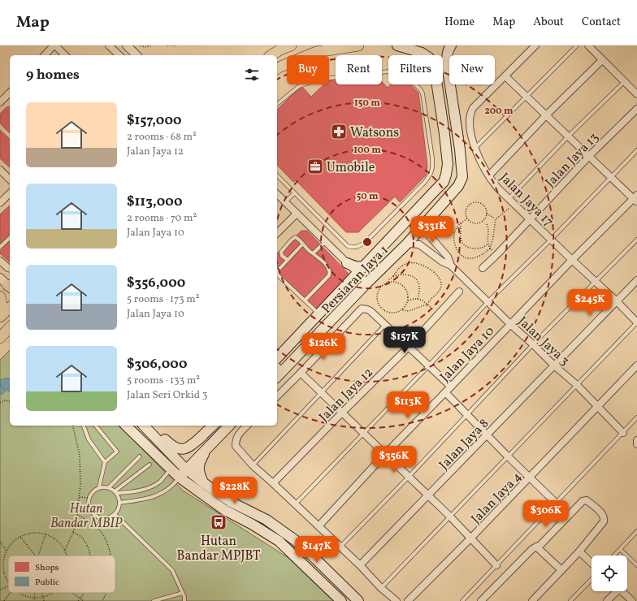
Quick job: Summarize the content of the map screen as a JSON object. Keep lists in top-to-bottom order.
{
  "streets": {
    "main road": ["Persiaran Jaya 1"],
    "street": [
      "Jalan Jaya 13",
      "Jalan Jaya 17",
      "Jalan Jaya 3",
      "Jalan Jaya 10",
      "Jalan Jaya 12",
      "Jalan Jaya 8",
      "Jalan Jaya 4"
    ]
  },
  "crossings": [
    ["Jalan Jaya 13", "Jalan Jaya 17"],
    ["Jalan Jaya 17", "Jalan Jaya 10"],
    ["Jalan Jaya 17", "Jalan Jaya 8"],
    ["Jalan Jaya 3", "Jalan Jaya 10"],
    ["Jalan Jaya 3", "Jalan Jaya 8"],
    ["Jalan Jaya 3", "Jalan Jaya 4"]
  ],
  "parks": ["Hutan Bandar MBIP"],
  "places": {
    "pharmacy": ["Watsons"],
    "office": ["Umobile"],
    "bus stop": ["Hutan Bandar MPJBT"]
  },
  "legend": ["Shops", "Public"],
  "page": {
    "header": "Map",
    "nav": [
      "Home",
      "Map",
      "About",
      "Contact"
    ],
    "chip": [
      "Buy",
      "Rent",
      "Filters",
      "New"
    ],
    "heading": "9 homes",
    "list": [
      {
        "name": "$157,000",
        "note": "2 rooms · 68 m² · Jalan Jaya 12"
      },
      {
        "name": "$113,000",
        "note": "2 rooms · 70 m² · Jalan Jaya 10"
      },
      {
        "name": "$356,000",
        "note": "5 rooms · 173 m² · Jalan Jaya 10"
      },
      {
        "name": "$306,000",
        "note": "5 rooms · 133 m² · Jalan Seri Orkid 3"
      }
    ],
    "price": [
      "$331K",
      "$245K",
      "$157K",
      "$126K",
      "$113K",
      "$356K",
      "$228K",
      "$306K",
      "$147K"
    ]
  },
  "rings": [
    "150 m",
    "200 m",
    "100 m",
    "50 m"
  ]
}
